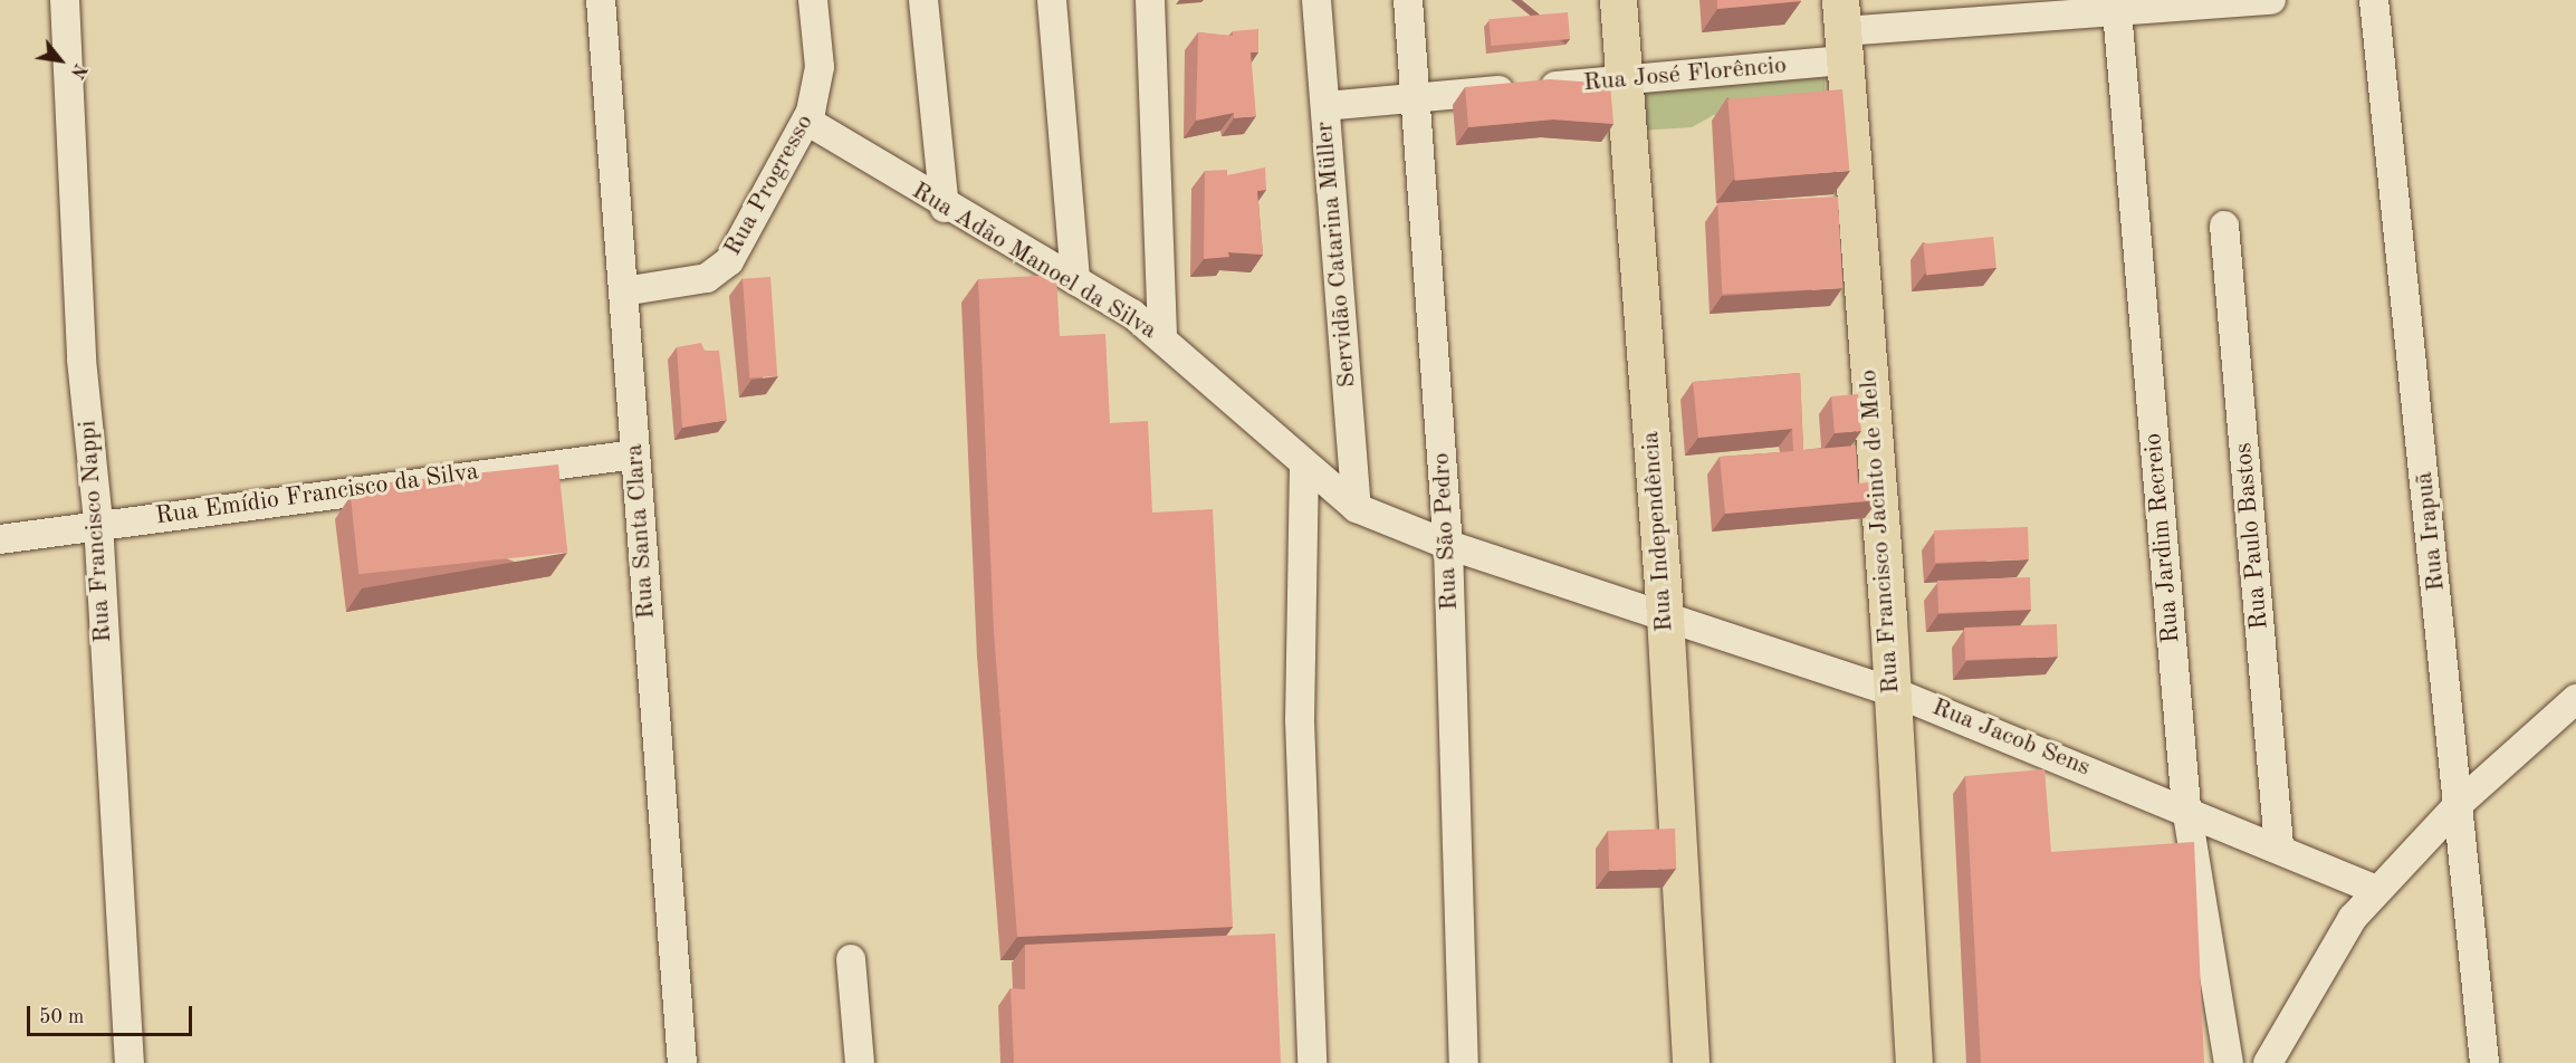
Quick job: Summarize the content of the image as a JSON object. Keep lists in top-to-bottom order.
{
  "streets": {
    "main road": ["Rua Independência", "Rua Francisco Jacinto de Melo"],
    "street": [
      "Rua José Florêncio",
      "Rua Progresso",
      "Servidão Catarina Müller",
      "Rua Adão Manoel da Silva",
      "Rua Emídio Francisco da Silva",
      "Rua Francisco Nappi",
      "Rua Santa Clara",
      "Rua São Pedro",
      "Rua Irapuã",
      "Rua Paulo Bastos",
      "Rua Jardim Recreio",
      "Rua Jacob Sens"
    ]
  },
  "crossings": [
    ["Rua José Florêncio", "Servidão Catarina Müller"],
    ["Rua José Florêncio", "Rua São Pedro"],
    ["Rua José Florêncio", "Rua Independência"],
    ["Rua José Florêncio", "Rua Francisco Jacinto de Melo"],
    ["Rua José Florêncio", "Rua Jardim Recreio"],
    ["Rua Progresso", "Rua Adão Manoel da Silva"],
    ["Rua Progresso", "Rua Santa Clara"],
    ["Servidão Catarina Müller", "Rua Adão Manoel da Silva"],
    ["Rua Adão Manoel da Silva", "Rua São Pedro"],
    ["Rua Adão Manoel da Silva", "Rua Jacob Sens"],
    ["Rua Emídio Francisco da Silva", "Rua Francisco Nappi"],
    ["Rua Emídio Francisco da Silva", "Rua Santa Clara"],
    ["Rua São Pedro", "Rua Jacob Sens"],
    ["Rua Independência", "Rua Jacob Sens"],
    ["Rua Francisco Jacinto de Melo", "Rua Jacob Sens"],
    ["Rua Paulo Bastos", "Rua Jacob Sens"],
    ["Rua Jardim Recreio", "Rua Jacob Sens"]
  ],
  "scale_bar": "50 m",
  "north": "bottom right"
}
